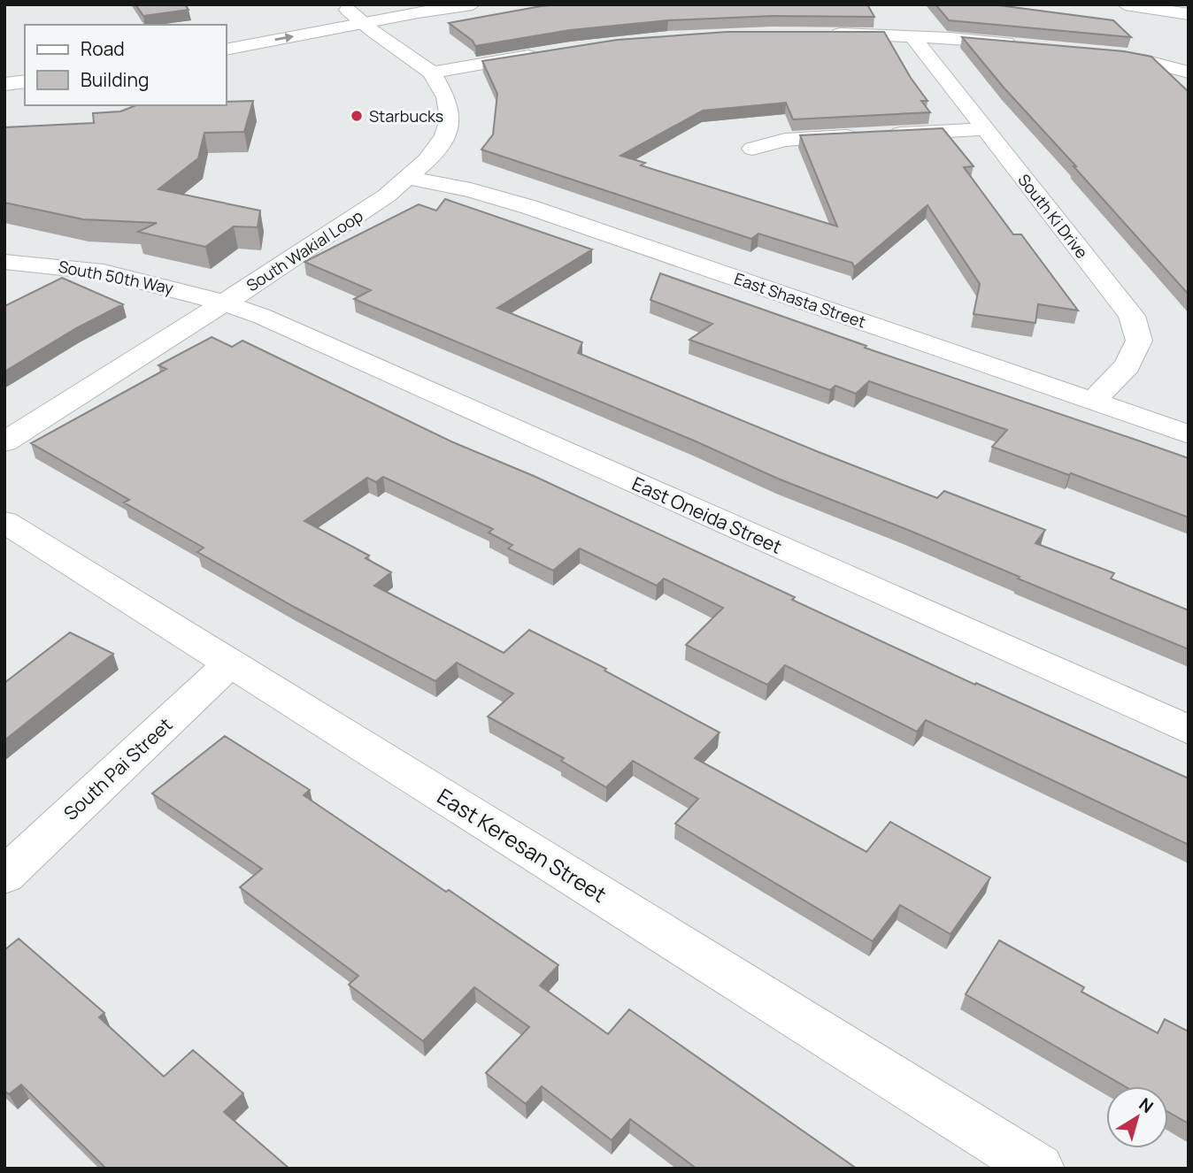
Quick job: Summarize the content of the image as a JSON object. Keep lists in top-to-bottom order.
{
  "streets": {
    "street": [
      "South Ki Drive",
      "South Wakial Loop",
      "South 50th Way",
      "East Shasta Street",
      "East Oneida Street",
      "South Pai Street",
      "East Keresan Street"
    ]
  },
  "crossings": [
    ["South Ki Drive", "East Shasta Street"],
    ["South Wakial Loop", "South 50th Way"],
    ["South Wakial Loop", "East Shasta Street"],
    ["South Wakial Loop", "East Oneida Street"],
    ["South 50th Way", "East Oneida Street"],
    ["South Pai Street", "East Keresan Street"]
  ],
  "places": ["Starbucks"],
  "legend": ["Road", "Building"],
  "north": "top right"
}
